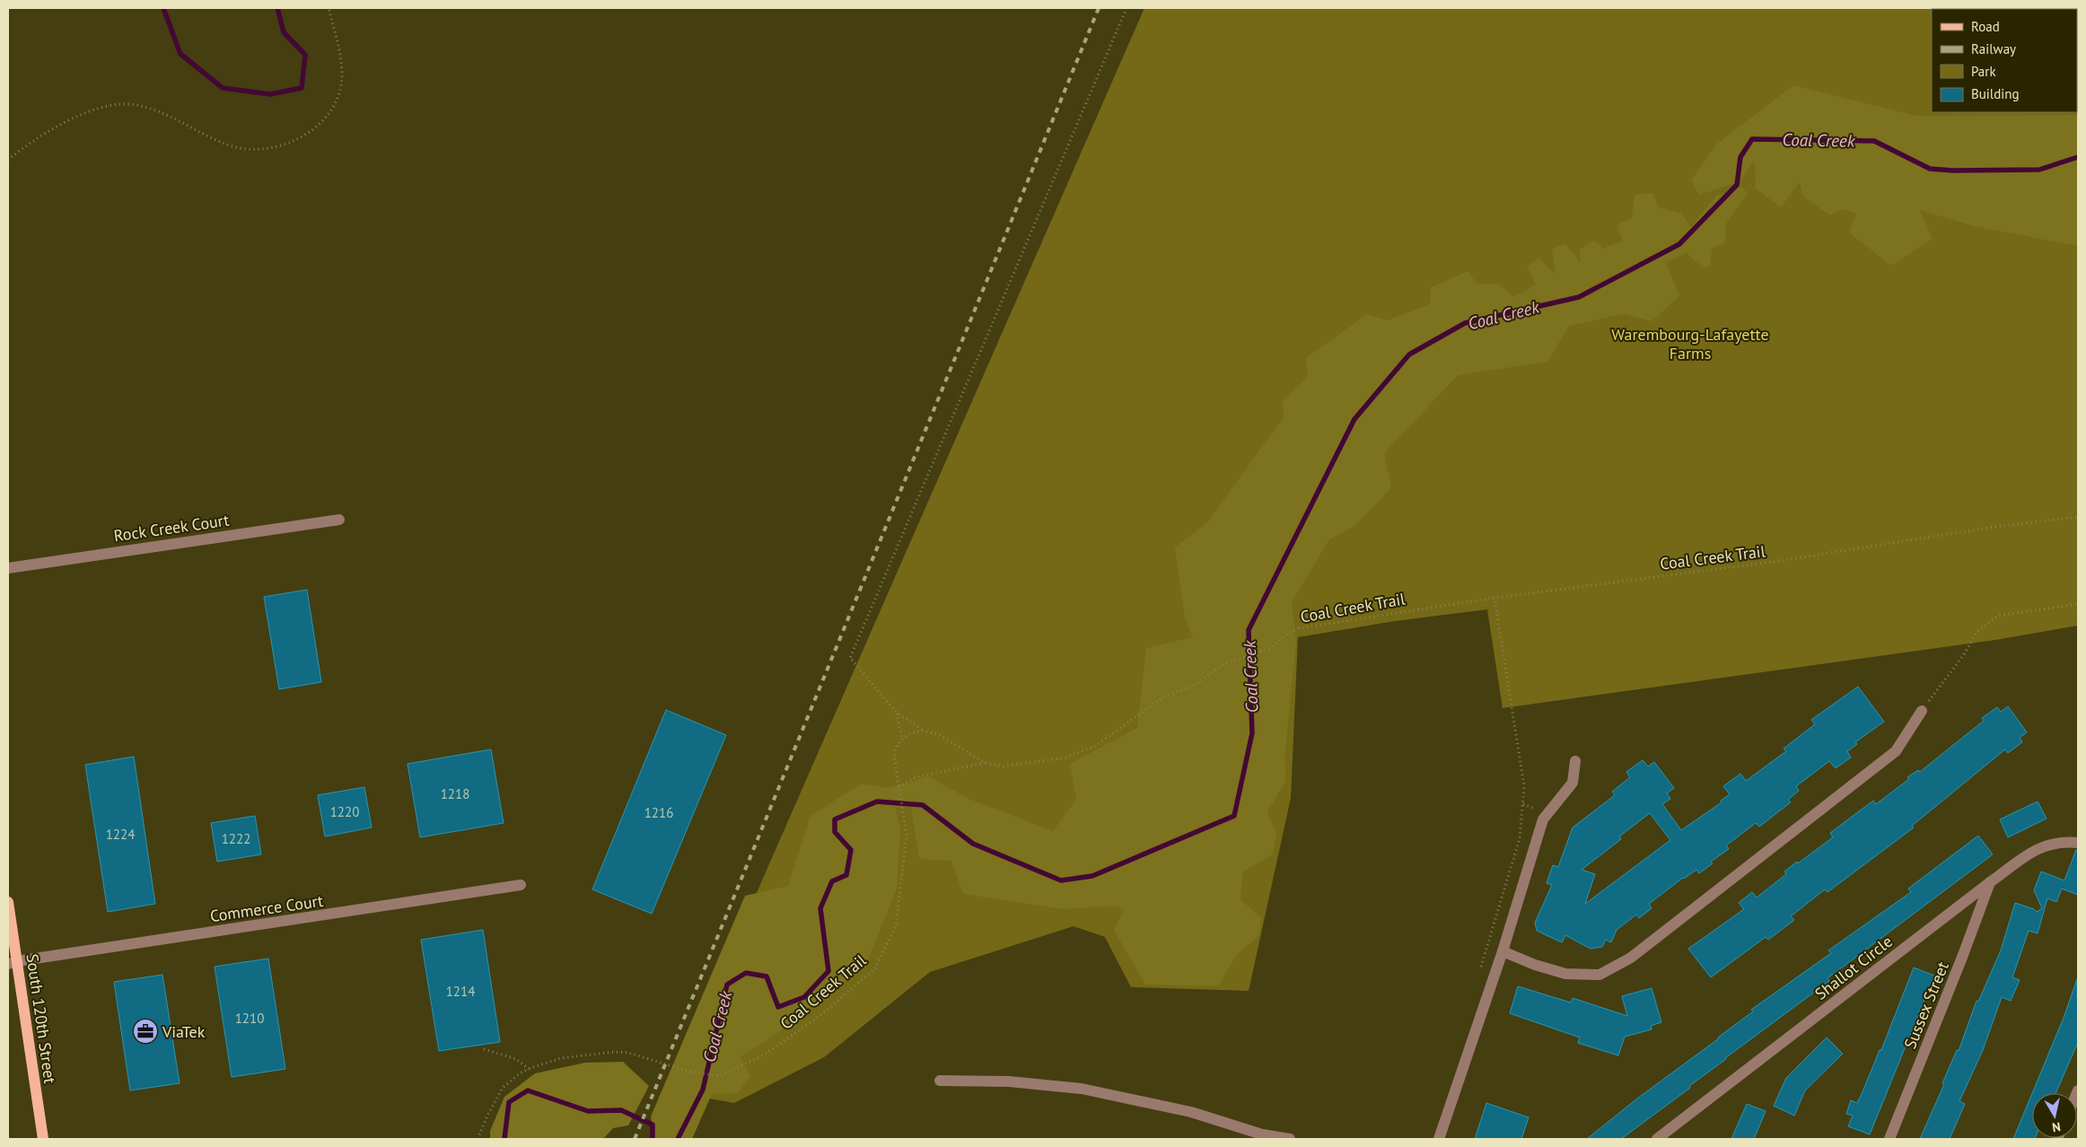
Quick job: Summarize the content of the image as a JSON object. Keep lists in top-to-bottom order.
{
  "streets": {
    "main road": ["South 120th Street"],
    "street": [
      "Rock Creek Court",
      "Commerce Court",
      "Shallot Circle",
      "Sussex Street"
    ],
    "path": ["Coal Creek Trail"]
  },
  "crossings": [
    ["Commerce Court", "South 120th Street"],
    ["Shallot Circle", "Sussex Street"]
  ],
  "water": ["Coal Creek"],
  "parks": ["Warembourg-Lafayette Farms"],
  "places": {
    "office": ["ViaTek"]
  },
  "house_numbers": [
    "1218",
    "1220",
    "1216",
    "1224",
    "1222",
    "1214",
    "1210"
  ],
  "legend": [
    "Road",
    "Railway",
    "Park",
    "Building"
  ],
  "north": "bottom"
}
